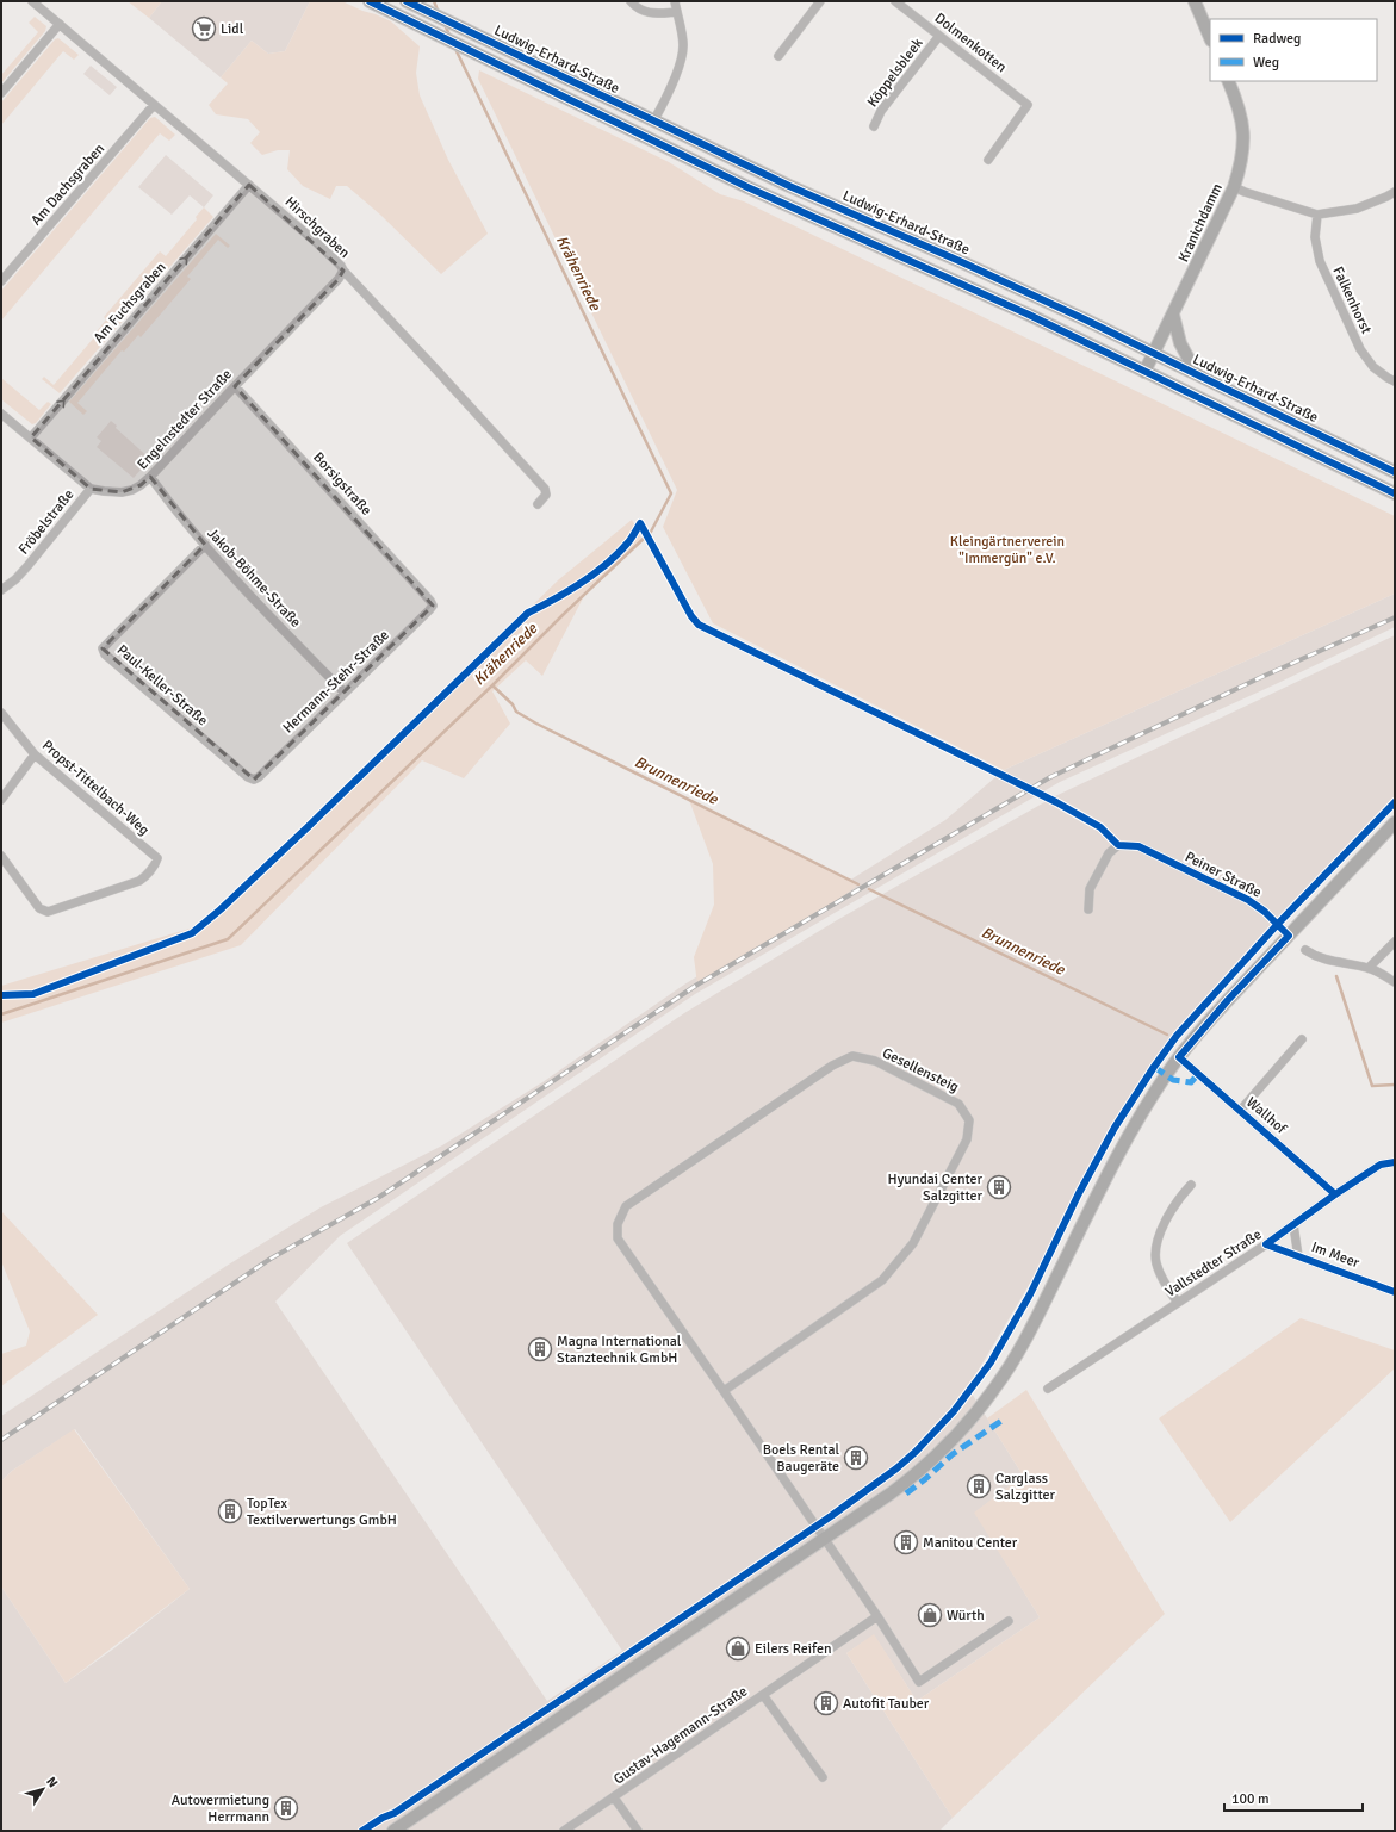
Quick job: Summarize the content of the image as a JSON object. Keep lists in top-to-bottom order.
{
  "streets": {
    "main road": ["Ludwig-Erhard-Straße", "Kranichdamm"],
    "street": [
      "Dolmenkotten",
      "Köppelsbleek",
      "Am Dachsgraben",
      "Hirschgraben",
      "Falkenhorst",
      "Am Fuchsgraben",
      "Engelnstedter Straße",
      "Borsigstraße",
      "Fröbelstraße",
      "Jakob-Böhme-Straße",
      "Hermann-Stehr-Straße",
      "Paul-Keller-Straße",
      "Propst-Tittelbach-Weg",
      "Peiner Straße",
      "Gesellensteig",
      "Wallhof",
      "Im Meer",
      "Vallstedter Straße",
      "Gustav-Hagemann-Straße"
    ]
  },
  "crossings": [
    ["Dolmenkotten", "Köppelsbleek"],
    ["Ludwig-Erhard-Straße", "Kranichdamm"],
    ["Am Dachsgraben", "Hirschgraben"],
    ["Hirschgraben", "Am Fuchsgraben"],
    ["Hirschgraben", "Engelnstedter Straße"],
    ["Engelnstedter Straße", "Borsigstraße"],
    ["Engelnstedter Straße", "Fröbelstraße"],
    ["Engelnstedter Straße", "Jakob-Böhme-Straße"],
    ["Borsigstraße", "Hermann-Stehr-Straße"],
    ["Jakob-Böhme-Straße", "Hermann-Stehr-Straße"],
    ["Jakob-Böhme-Straße", "Paul-Keller-Straße"],
    ["Hermann-Stehr-Straße", "Paul-Keller-Straße"],
    ["Wallhof", "Vallstedter Straße"],
    ["Im Meer", "Vallstedter Straße"]
  ],
  "one_way": ["Am Fuchsgraben"],
  "water": ["Krähenriede", "Brunnenriede"],
  "parks": ["Kleingärtnerverein \"Immergün\" e.V."],
  "places": {
    "supermarket": ["Lidl"],
    "building": [
      "Hyundai Center Salzgitter",
      "Magna International Stanztechnik GmbH",
      "Boels Rental Baugeräte",
      "Carglass Salzgitter",
      "TopTex Textilverwertungs GmbH",
      "Manitou Center",
      "Autofit Tauber",
      "Autovermietung Herrmann"
    ],
    "shop": ["Würth", "Eilers Reifen"]
  },
  "legend": ["Radweg", "Weg"],
  "scale_bar": "100 m",
  "north": "top right"
}
